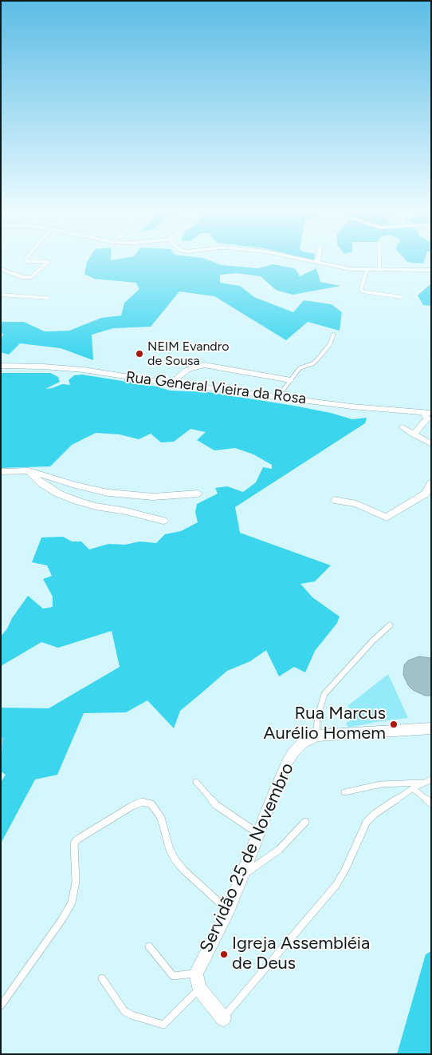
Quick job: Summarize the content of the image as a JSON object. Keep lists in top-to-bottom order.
{
  "streets": {
    "street": ["Rua General Vieira da Rosa", "Servidão 25 de Novembro"]
  },
  "places": ["NEIM Evandro de Sousa", "Rua Marcus Aurélio Homem", "Igreja Assembléia de Deus"]
}
